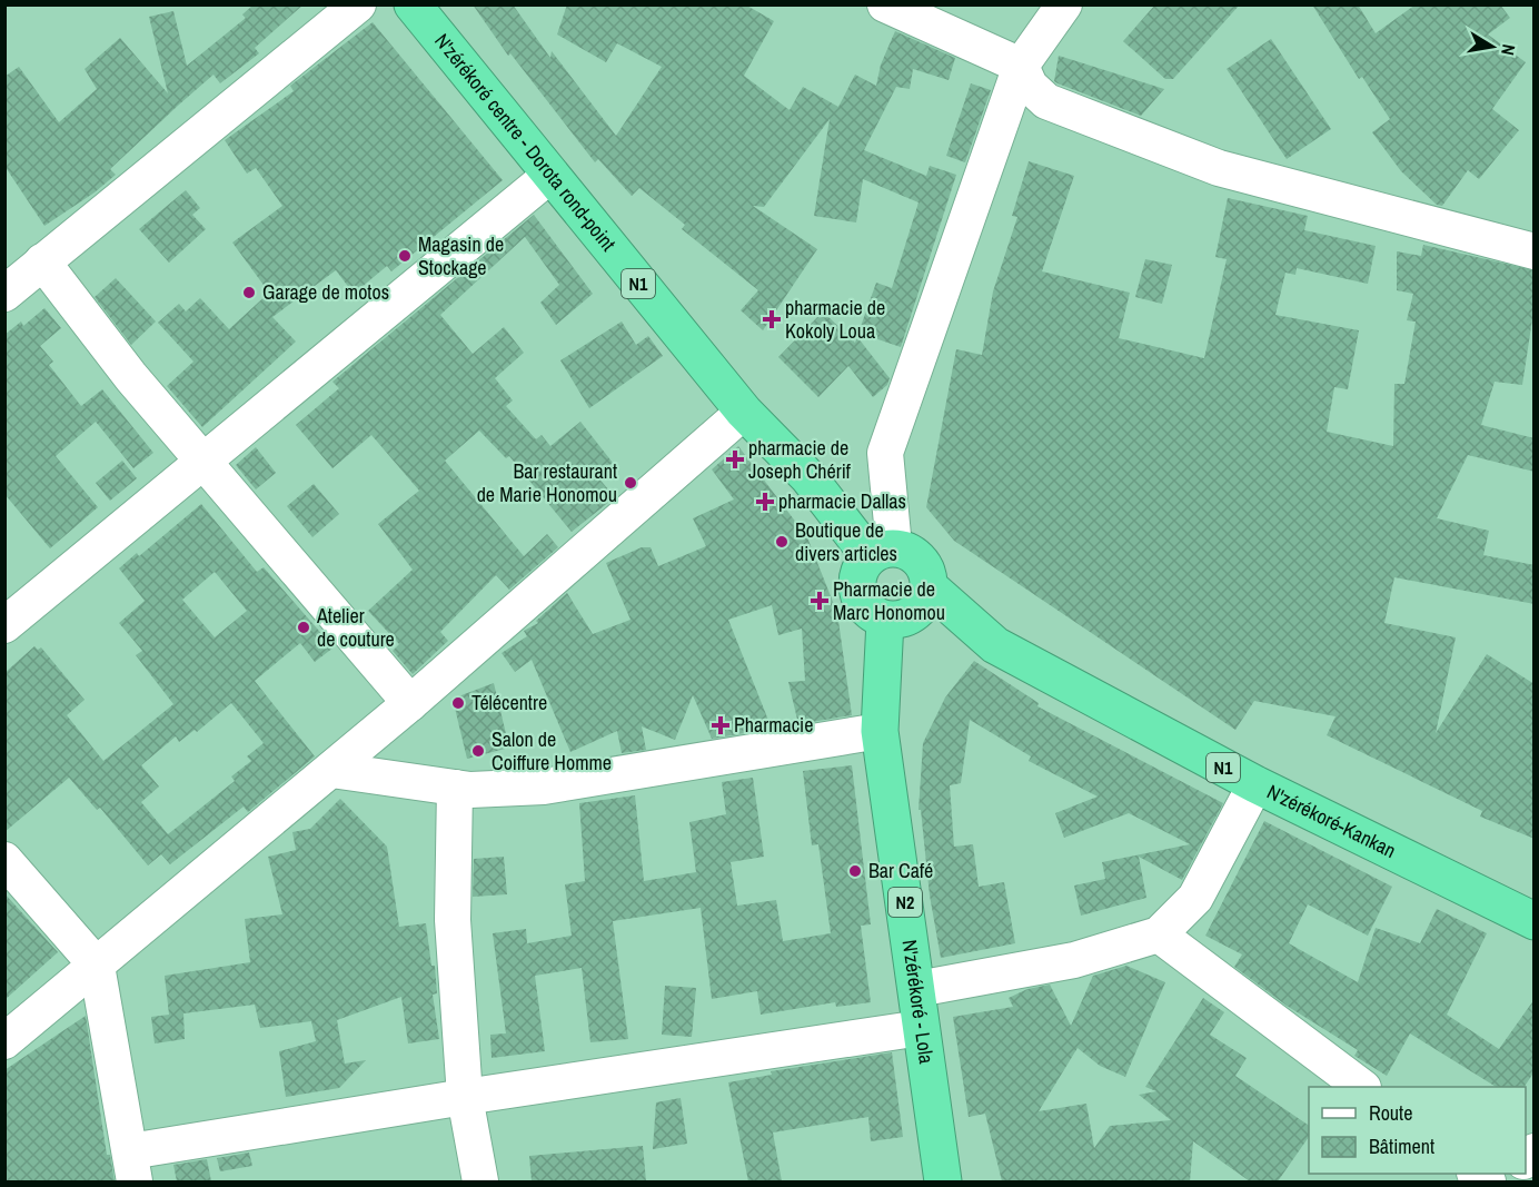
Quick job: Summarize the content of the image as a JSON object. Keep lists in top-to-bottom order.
{
  "streets": {
    "highway": [
      "N'zérékoré centre - Dorota rond-point",
      "N1",
      "N'zérékoré-Kankan",
      "N2",
      "N'zérékoré - Lola"
    ]
  },
  "crossings": [
    ["N'zérékoré centre - Dorota rond-point", "N'zérékoré-Kankan"],
    ["N'zérékoré centre - Dorota rond-point", "N'zérékoré - Lola"],
    ["N'zérékoré-Kankan", "N'zérékoré - Lola"]
  ],
  "places": {
    "other": [
      "Magasin de Stockage",
      "Garage de motos",
      "Bar restaurant de Marie Honomou",
      "Boutique de divers articles",
      "Atelier de couture",
      "Télécentre",
      "Salon de Coiffure Homme",
      "Bar Café"
    ],
    "health": [
      "pharmacie de Kokoly Loua",
      "pharmacie de Joseph Chérif",
      "pharmacie Dallas",
      "Pharmacie de Marc Honomou",
      "Pharmacie"
    ]
  },
  "legend": ["Route", "Bâtiment"],
  "north": "right"
}
